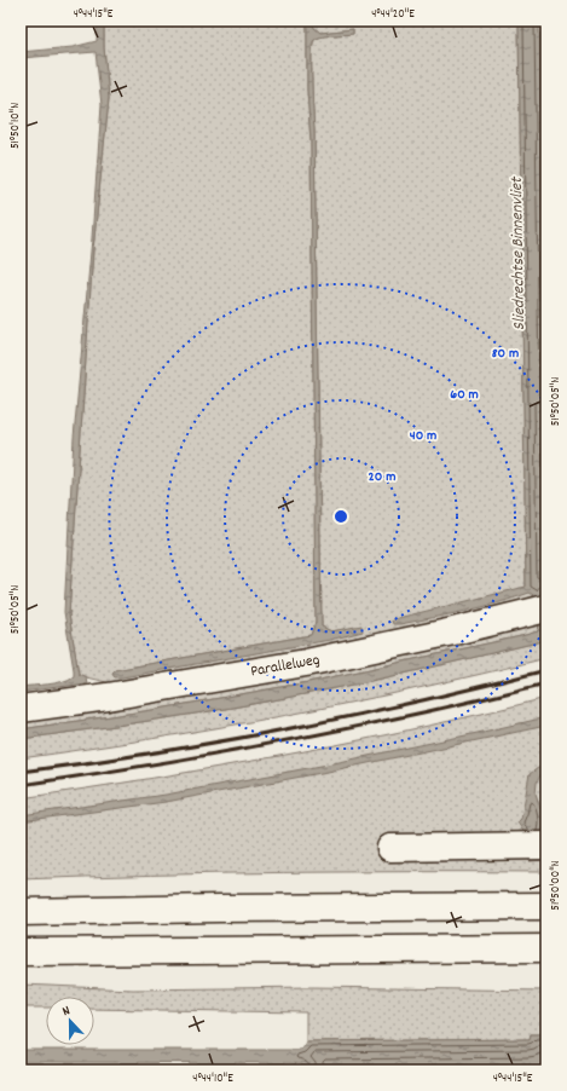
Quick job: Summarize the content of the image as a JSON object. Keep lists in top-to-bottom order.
{
  "streets": {
    "main road": ["Parallelweg"]
  },
  "water": ["Sliedrechtse Binnenvliet"],
  "north": "top",
  "coordinates": [
    "4°44'15\"E",
    "4°44'20\"E",
    "51°50'10\"N",
    "51°50'05\"N",
    "51°50'00\"N",
    "4°44'10\"E"
  ],
  "rings": [
    "80 m",
    "60 m",
    "40 m",
    "20 m"
  ]
}
